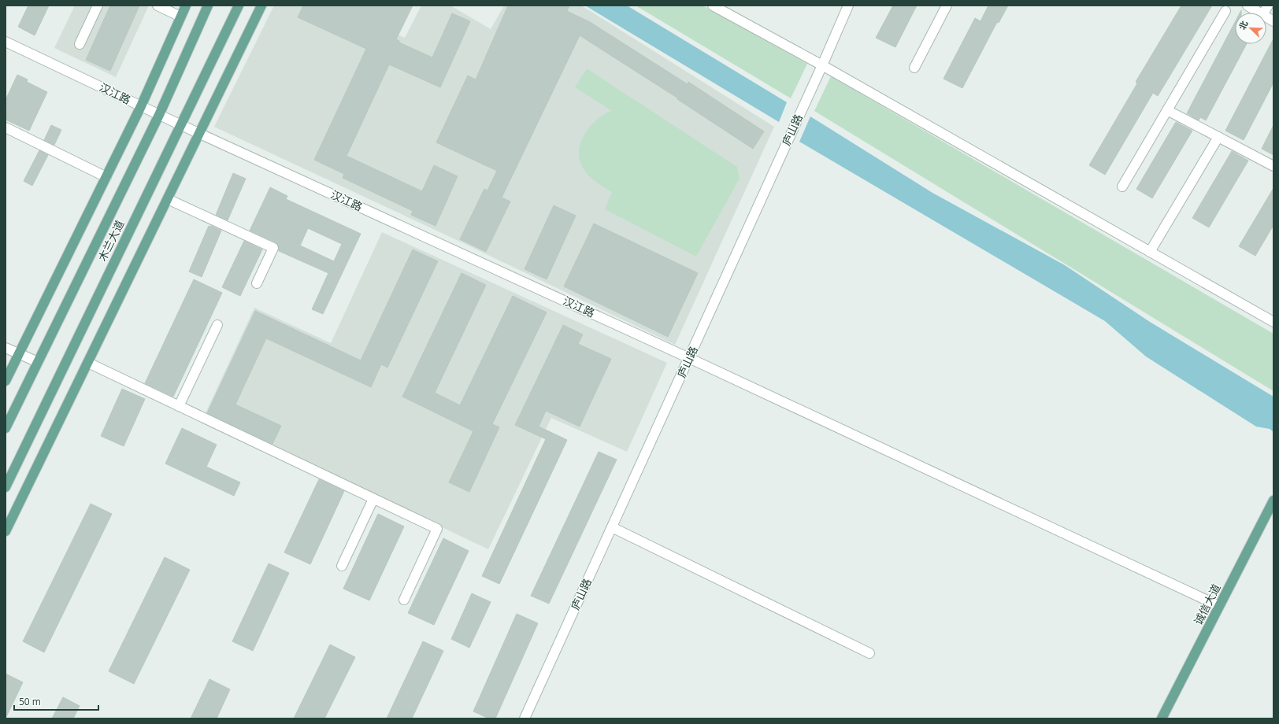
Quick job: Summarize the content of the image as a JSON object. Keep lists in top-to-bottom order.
{
  "streets": {
    "main road": ["木兰大道", "诚信大道"],
    "street": ["汉江路", "庐山路"]
  },
  "crossings": [
    ["汉江路", "庐山路"],
    ["汉江路", "木兰大道"],
    ["汉江路", "诚信大道"]
  ],
  "scale_bar": "50 m",
  "north": "top left"
}
